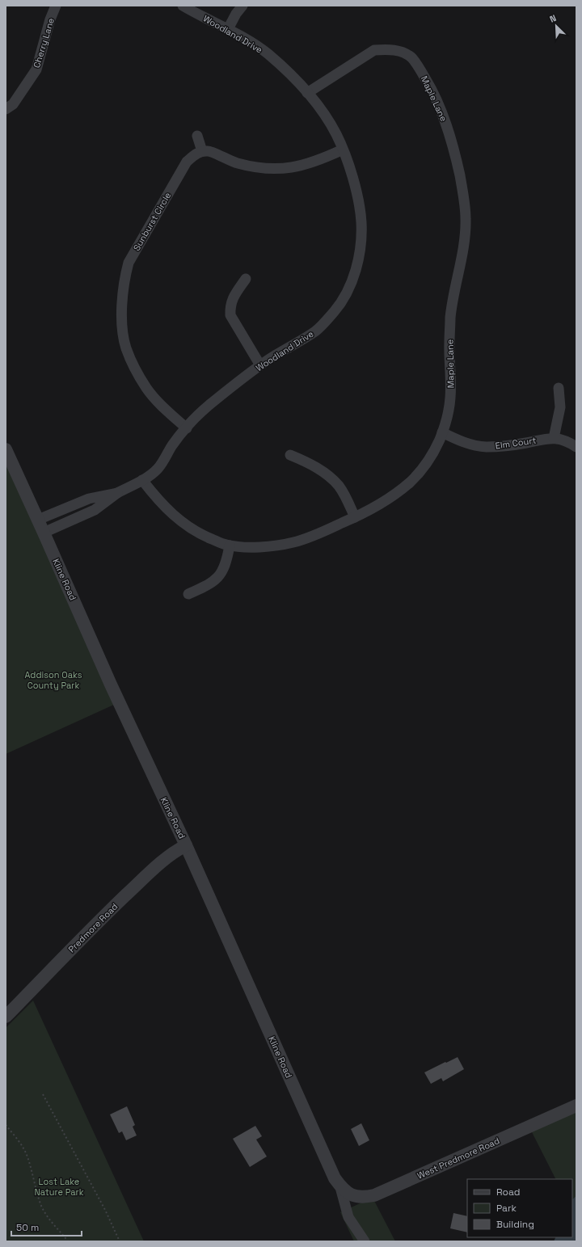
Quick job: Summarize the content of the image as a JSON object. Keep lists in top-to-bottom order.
{
  "streets": {
    "street": [
      "Woodland Drive",
      "Cherry Lane",
      "Maple Lane",
      "Sunburst Circle",
      "Elm Court",
      "Kline Road",
      "Predmore Road",
      "West Predmore Road"
    ]
  },
  "crossings": [
    ["Woodland Drive", "Maple Lane"],
    ["Woodland Drive", "Sunburst Circle"],
    ["Woodland Drive", "Kline Road"],
    ["Maple Lane", "Elm Court"],
    ["Kline Road", "Predmore Road"],
    ["Kline Road", "West Predmore Road"]
  ],
  "parks": ["Addison Oaks County Park", "Lost Lake Nature Park"],
  "legend": ["Road", "Park", "Building"],
  "scale_bar": "50 m",
  "north": "top left"
}
